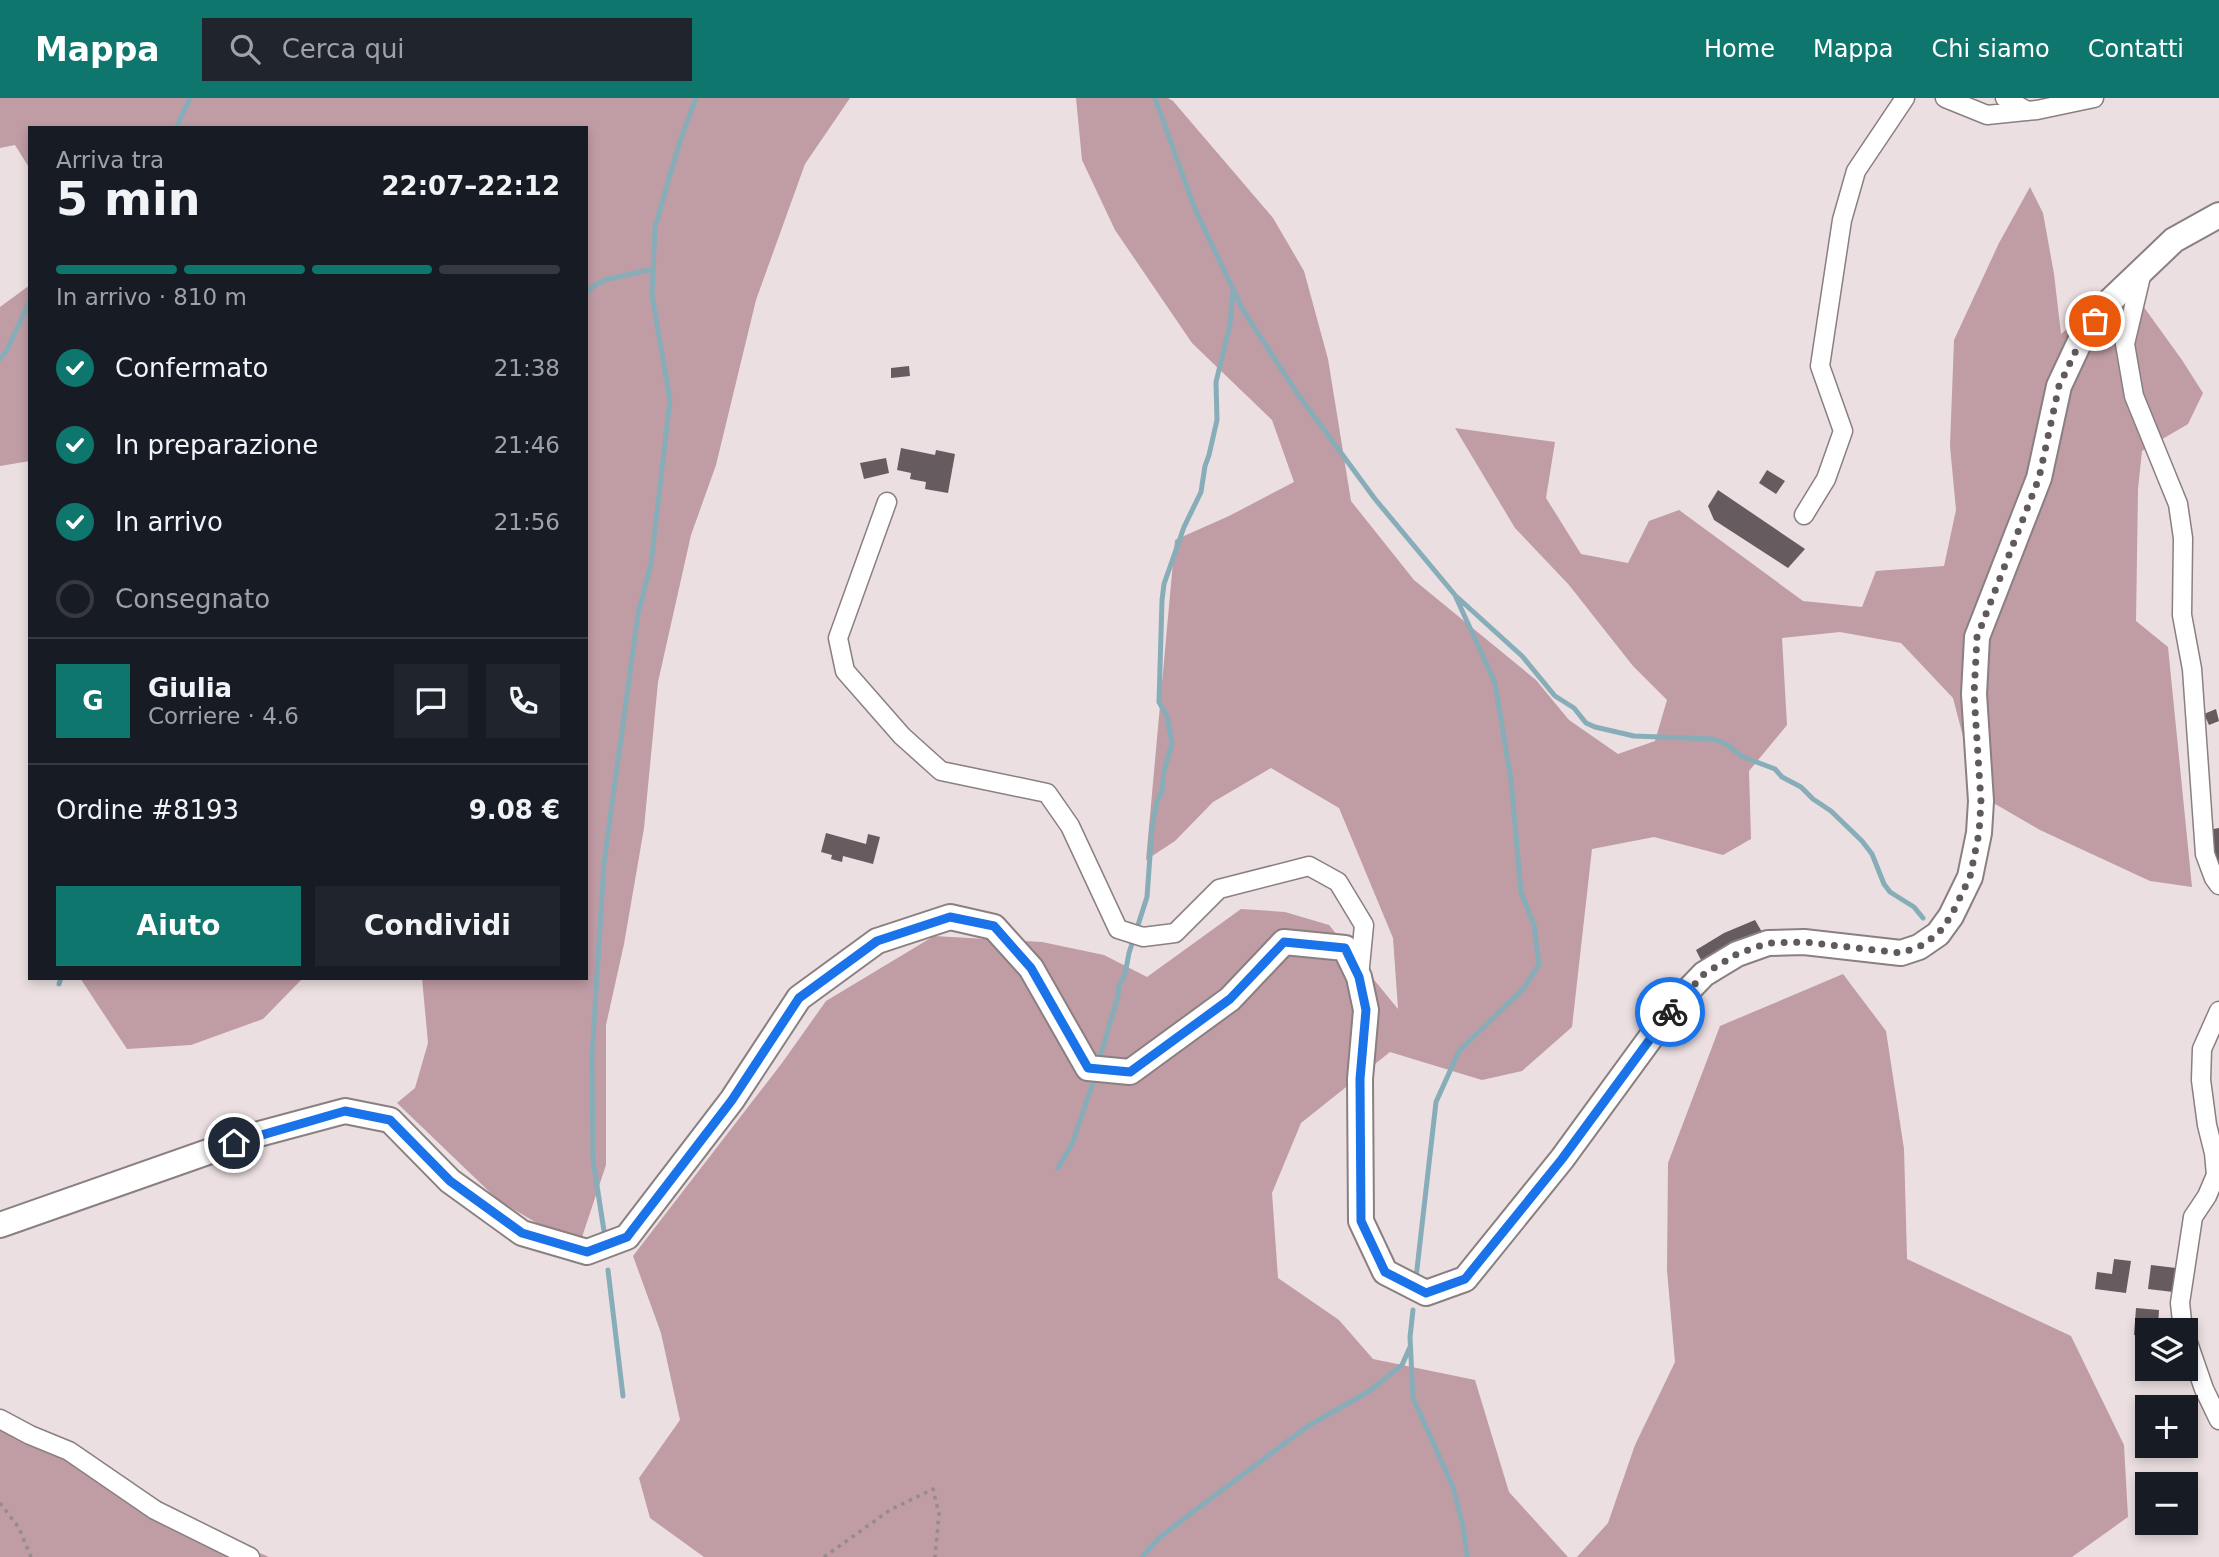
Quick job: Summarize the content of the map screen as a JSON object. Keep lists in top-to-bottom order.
{
  "page": {
    "header": "Mappa",
    "search": "Cerca qui",
    "nav": [
      "Home",
      "Mappa",
      "Chi siamo",
      "Contatti"
    ],
    "heading": ["5 min", "Arriva tra", "22:07–22:12"],
    "panel": [
      "Giulia",
      "Corriere · 4.6",
      "Ordine #8193",
      "9.08 €"
    ],
    "bar": "In arrivo · 810 m",
    "list": [
      ["Confermato", "21:38"],
      ["In preparazione", "21:46"],
      ["In arrivo", "21:56"],
      "Consegnato"
    ],
    "round": "G",
    "buttons": ["Aiuto", "Condividi"],
    "map_buttons": ["+", "−"]
  }
}
